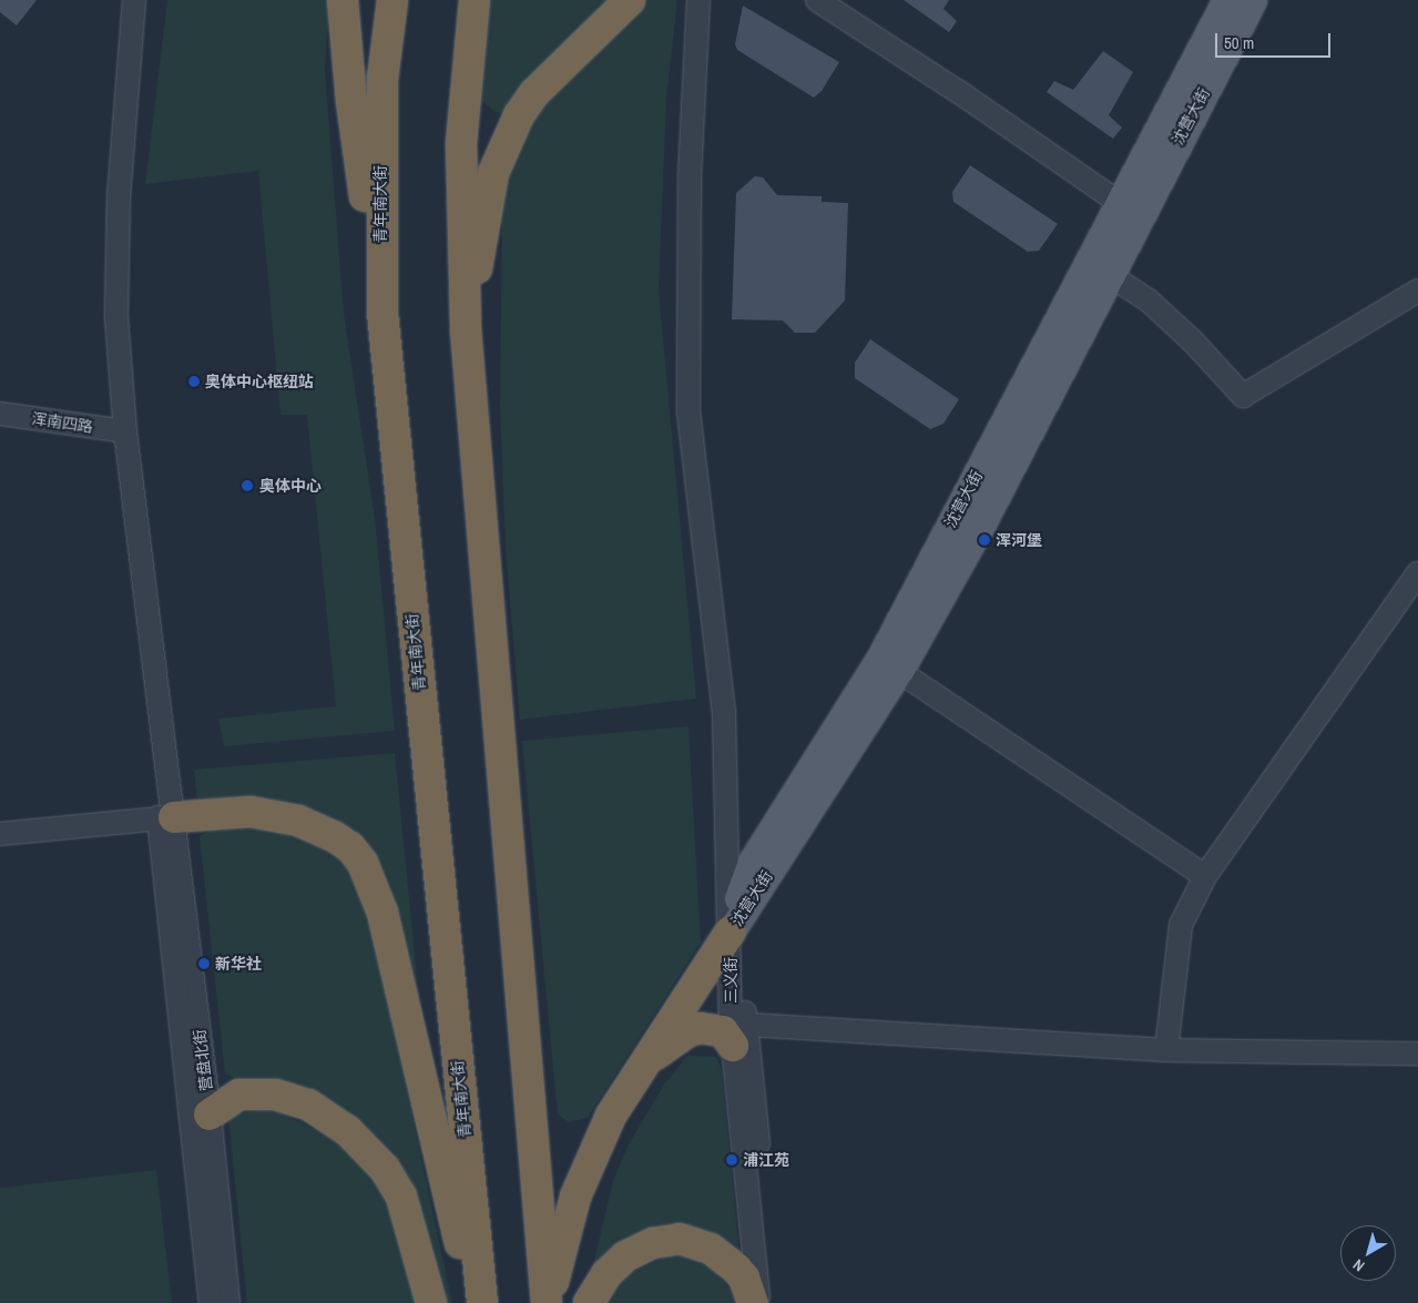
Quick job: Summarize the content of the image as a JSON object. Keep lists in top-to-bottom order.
{
  "streets": {
    "highway": ["青年南大街"],
    "main road": ["沈营大街"],
    "street": ["浑南四路", "三义街", "营盘北街"]
  },
  "crossings": [
    ["沈营大街", "三义街"]
  ],
  "places": [
    "奥体中心枢纽站",
    "奥体中心",
    "浑河堡",
    "新华社",
    "浦江苑"
  ],
  "scale_bar": "50 m",
  "north": "bottom left"
}
